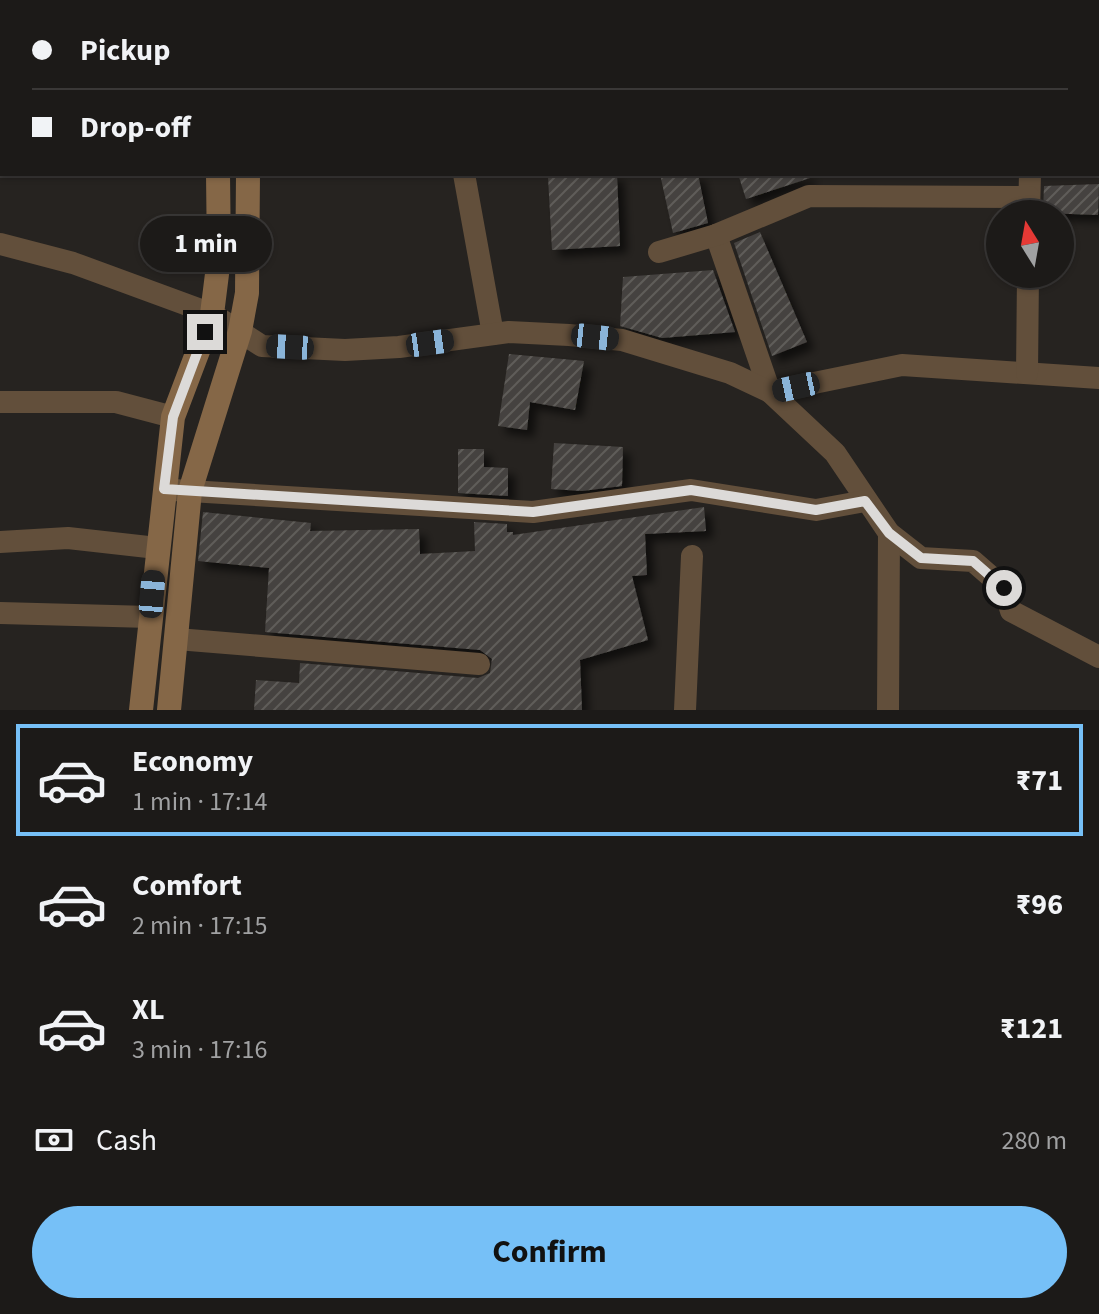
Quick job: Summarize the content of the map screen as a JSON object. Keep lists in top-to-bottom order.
{
  "north": "top",
  "page": {
    "banner": ["Pickup", "Drop-off"],
    "bubble": "1 min",
    "list": [
      {
        "name": "Economy",
        "note": "1 min · 17:14",
        "value": "₹71"
      },
      {
        "name": "Comfort",
        "note": "2 min · 17:15",
        "value": "₹96"
      },
      {
        "name": "XL",
        "note": "3 min · 17:16",
        "value": "₹121"
      }
    ],
    "pay": ["Cash", "280 m"],
    "buttons": "Confirm"
  }
}
